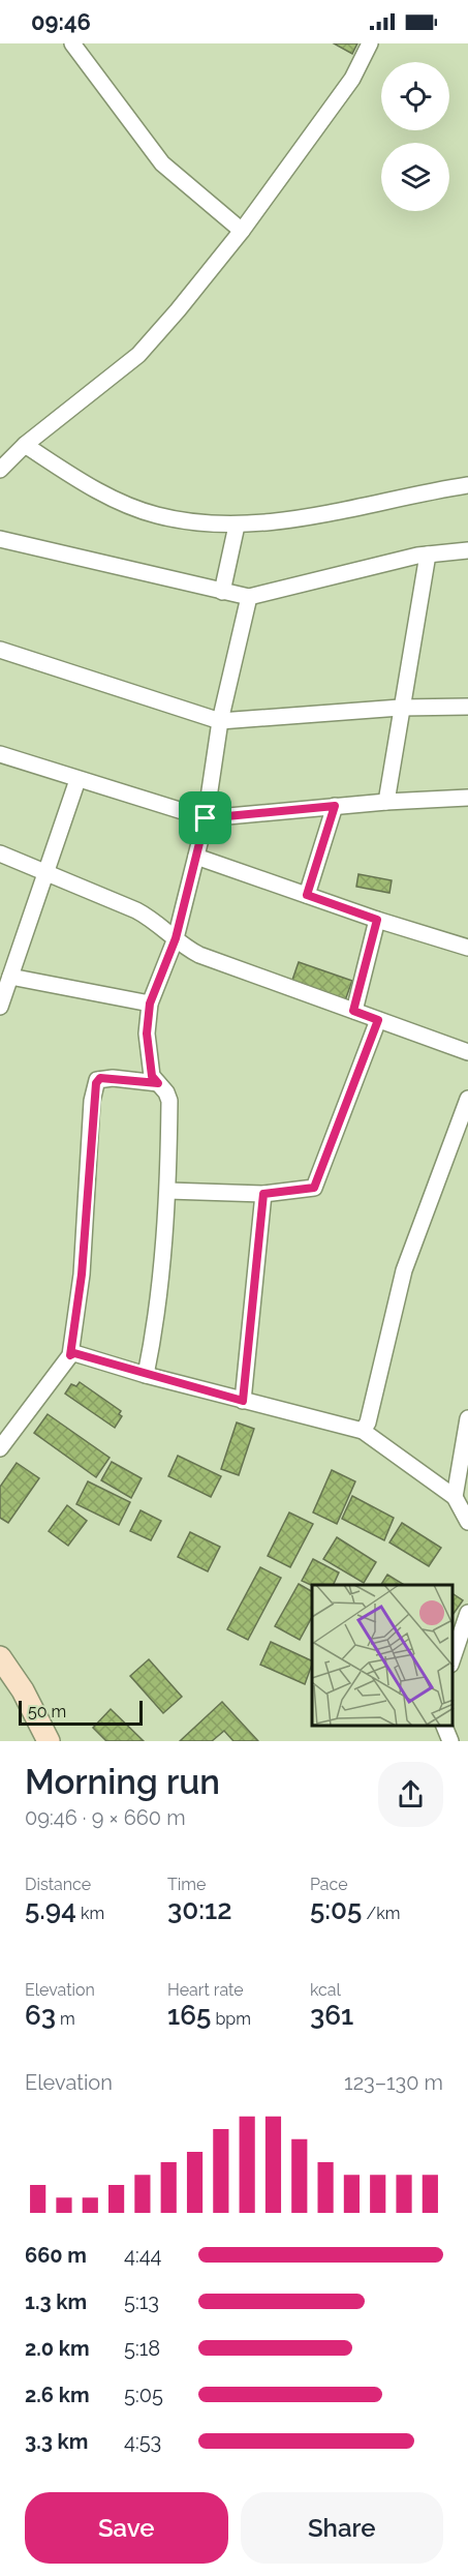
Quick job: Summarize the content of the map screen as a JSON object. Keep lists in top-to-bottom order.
{
  "scale_bar": "50 m",
  "page": {
    "status": "09:46",
    "scale": "50 m",
    "heading": ["Morning run", "09:46 · 9 × 660 m"],
    "stats": [
      ["Distance", "5.94 km"],
      ["Time", "30:12"],
      ["Pace", "5:05 /km"],
      ["Elevation", "63 m"],
      ["Heart rate", "165 bpm"],
      ["kcal", "361"]
    ],
    "chart": ["Elevation", "123–130 m"],
    "list": [
      {
        "name": "660 m",
        "note": "4:44"
      },
      {
        "name": "1.3 km",
        "note": "5:13"
      },
      {
        "name": "2.0 km",
        "note": "5:18"
      },
      {
        "name": "2.6 km",
        "note": "5:05"
      },
      {
        "name": "3.3 km",
        "note": "4:53"
      }
    ],
    "buttons": ["Save", "Share"]
  }
}
